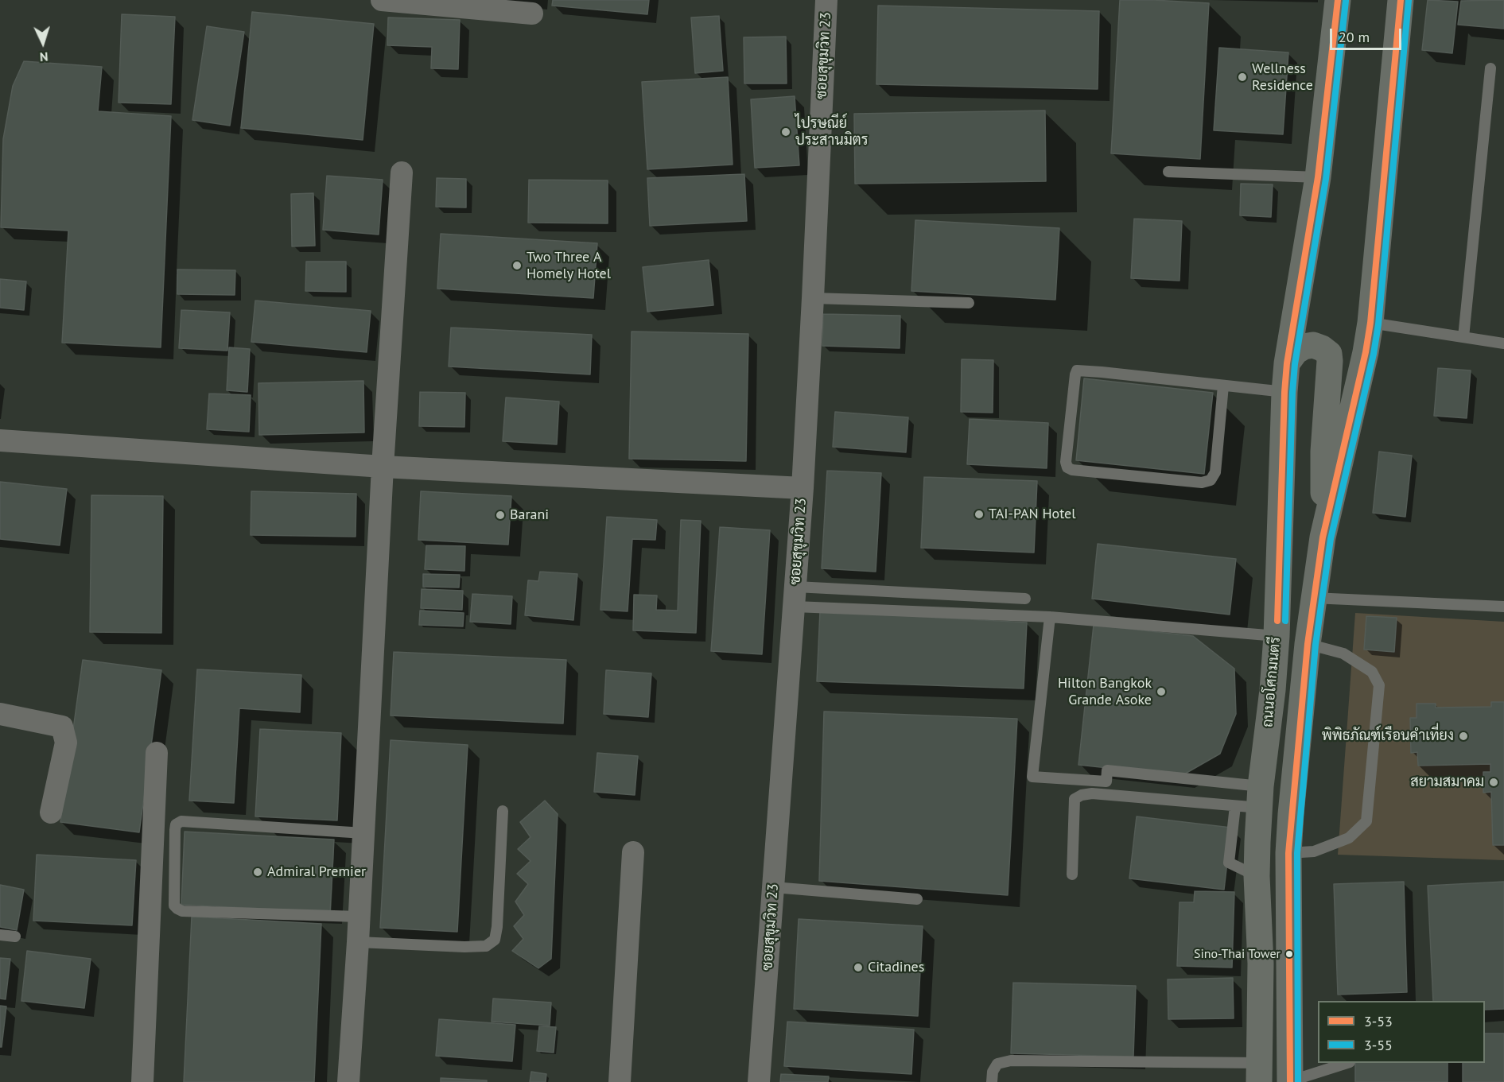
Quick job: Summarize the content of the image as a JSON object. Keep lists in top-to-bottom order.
{
  "streets": {
    "main road": ["ถนนอโศกมนตรี"],
    "street": ["ซอยสุขุมวิท 23"]
  },
  "places": [
    "Wellness Residence",
    "ไปรษณีย์ ประสานมิตร",
    "Two Three A Homely Hotel",
    "TAI-PAN Hotel",
    "Barani",
    "Hilton Bangkok Grande Asoke",
    "พิพิธภัณฑ์เรือนคำเที่ยง",
    "สยามสมาคม",
    "Admiral Premier",
    "Sino-Thai Tower",
    "Citadines"
  ],
  "lines": ["transit line 3-53", "transit line 3-55"],
  "legend": ["3-53", "3-55"],
  "scale_bar": "20 m",
  "north": "bottom"
}
